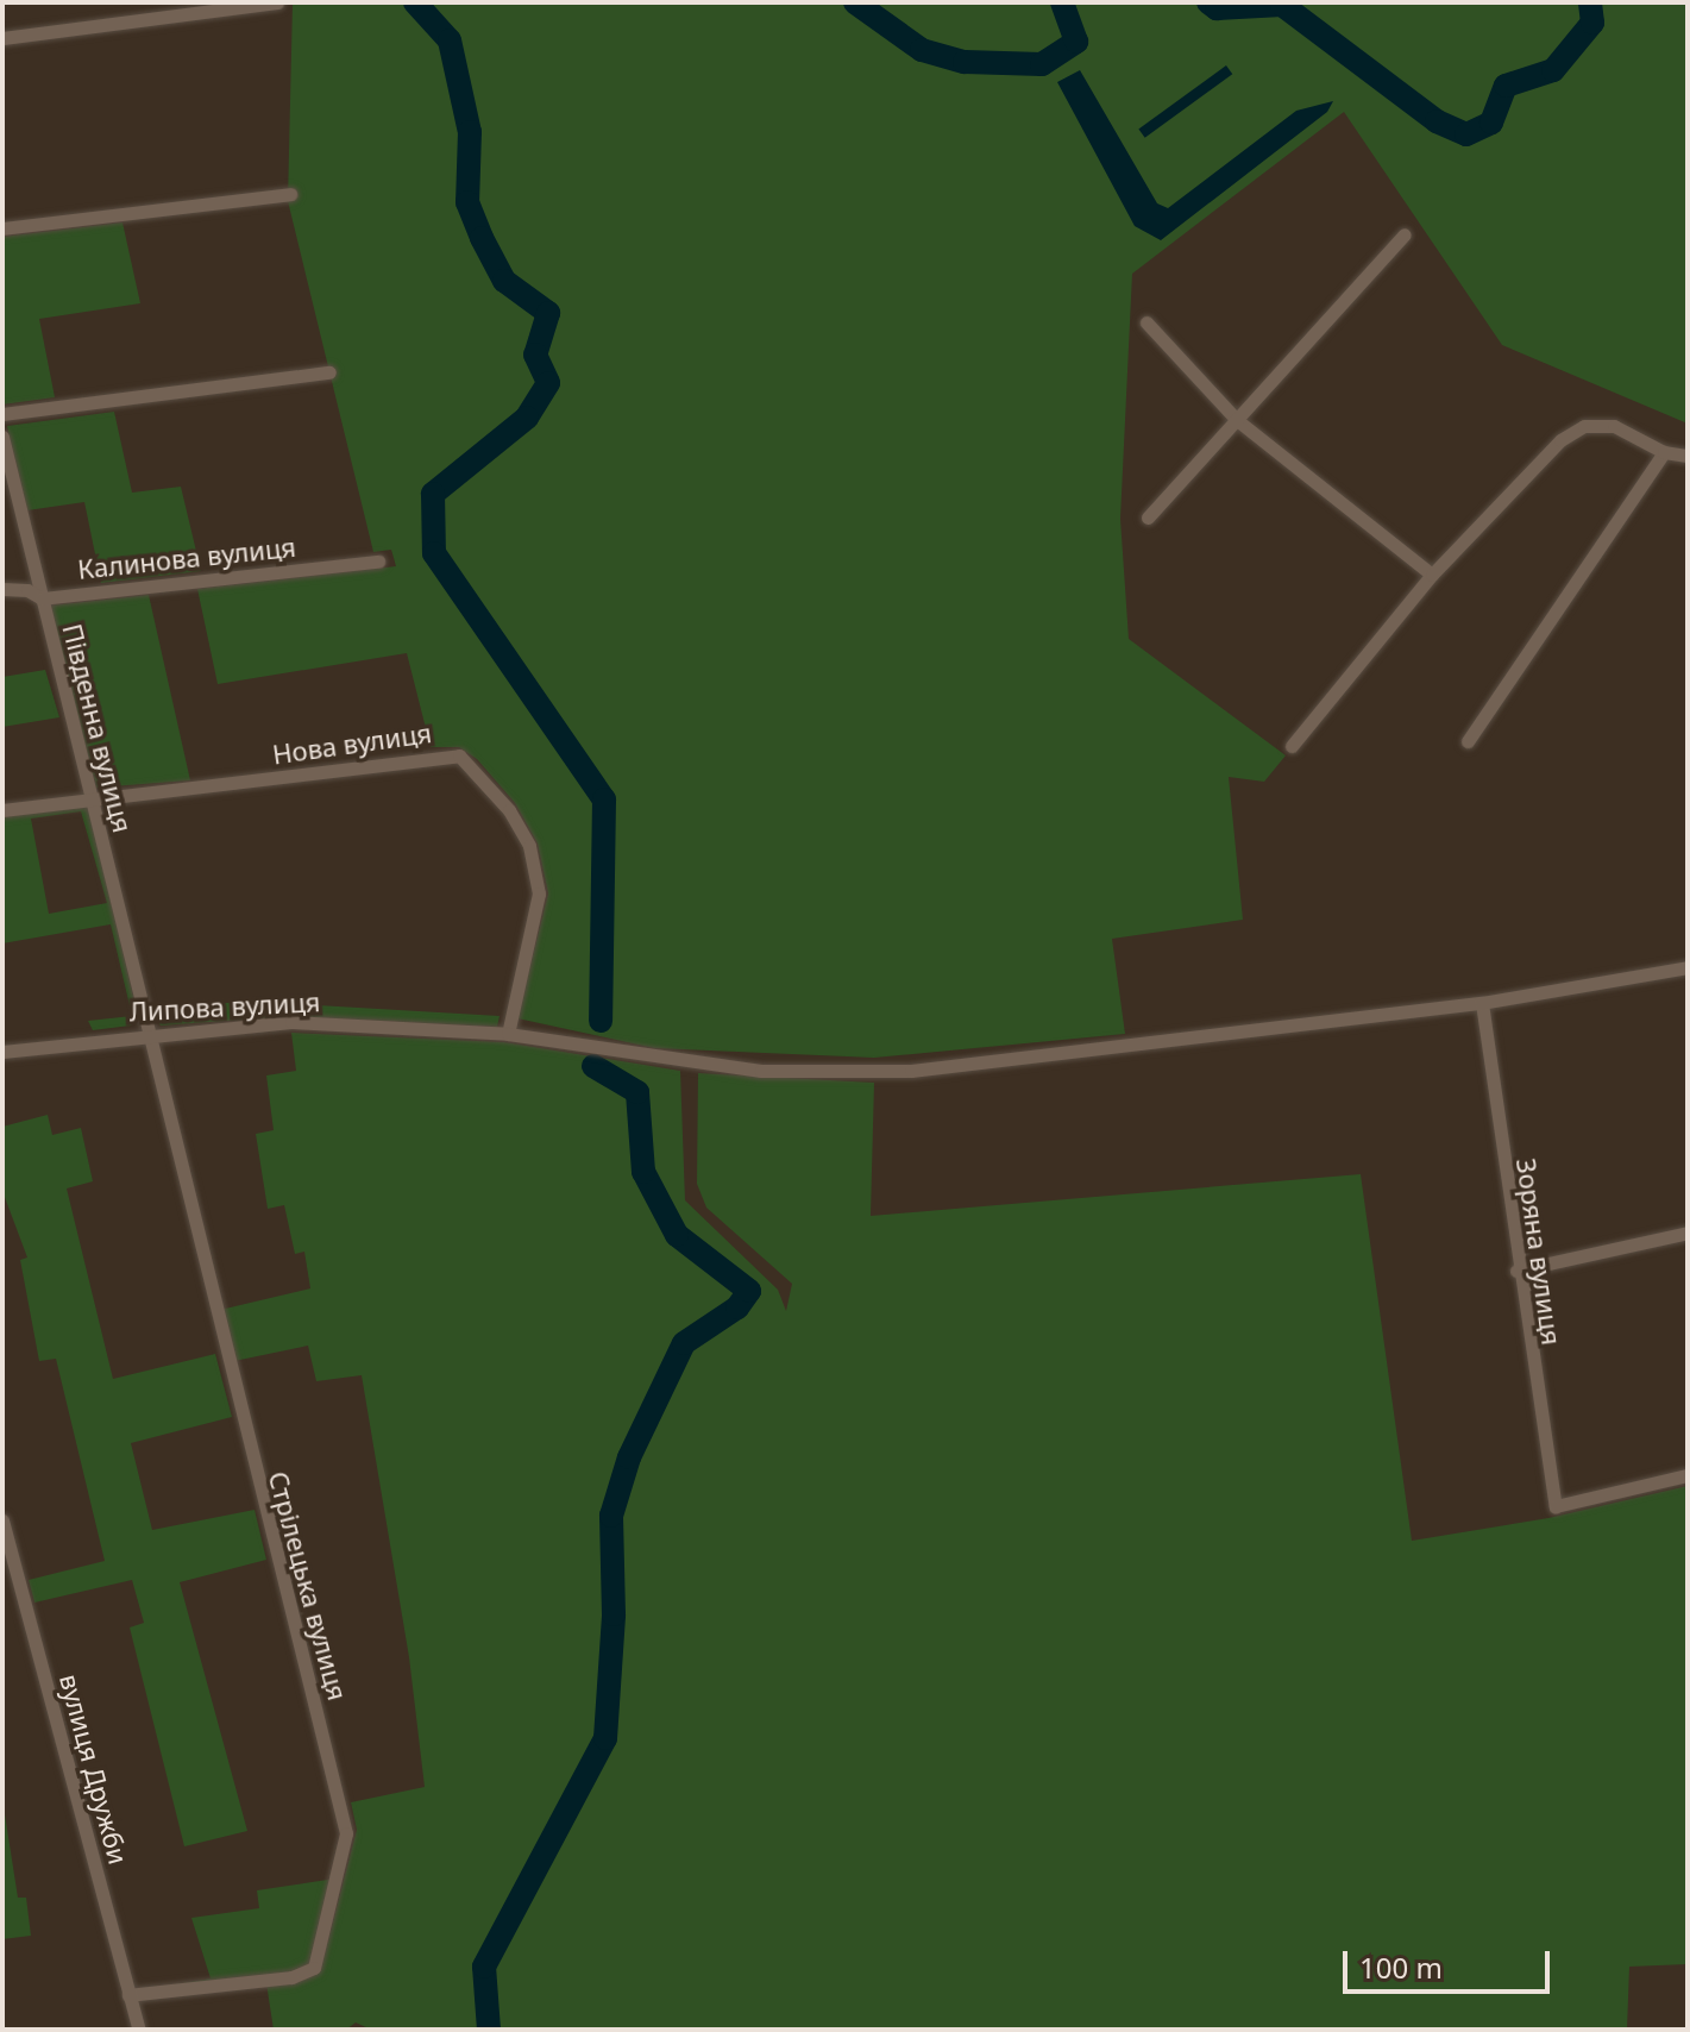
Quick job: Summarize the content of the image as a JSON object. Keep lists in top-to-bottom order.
{
  "streets": {
    "street": [
      "Калинова вулиця",
      "Південна вулиця",
      "Нова вулиця",
      "Липова вулиця",
      "Зоряна вулиця",
      "Стрілецька вулиця",
      "вулиця Дружби"
    ]
  },
  "crossings": [
    ["Калинова вулиця", "Південна вулиця"],
    ["Південна вулиця", "Нова вулиця"],
    ["Південна вулиця", "Липова вулиця"],
    ["Південна вулиця", "Стрілецька вулиця"],
    ["Нова вулиця", "Липова вулиця"],
    ["Липова вулиця", "Зоряна вулиця"],
    ["Липова вулиця", "Стрілецька вулиця"],
    ["Стрілецька вулиця", "вулиця Дружби"]
  ],
  "scale_bar": "100 m"
}
